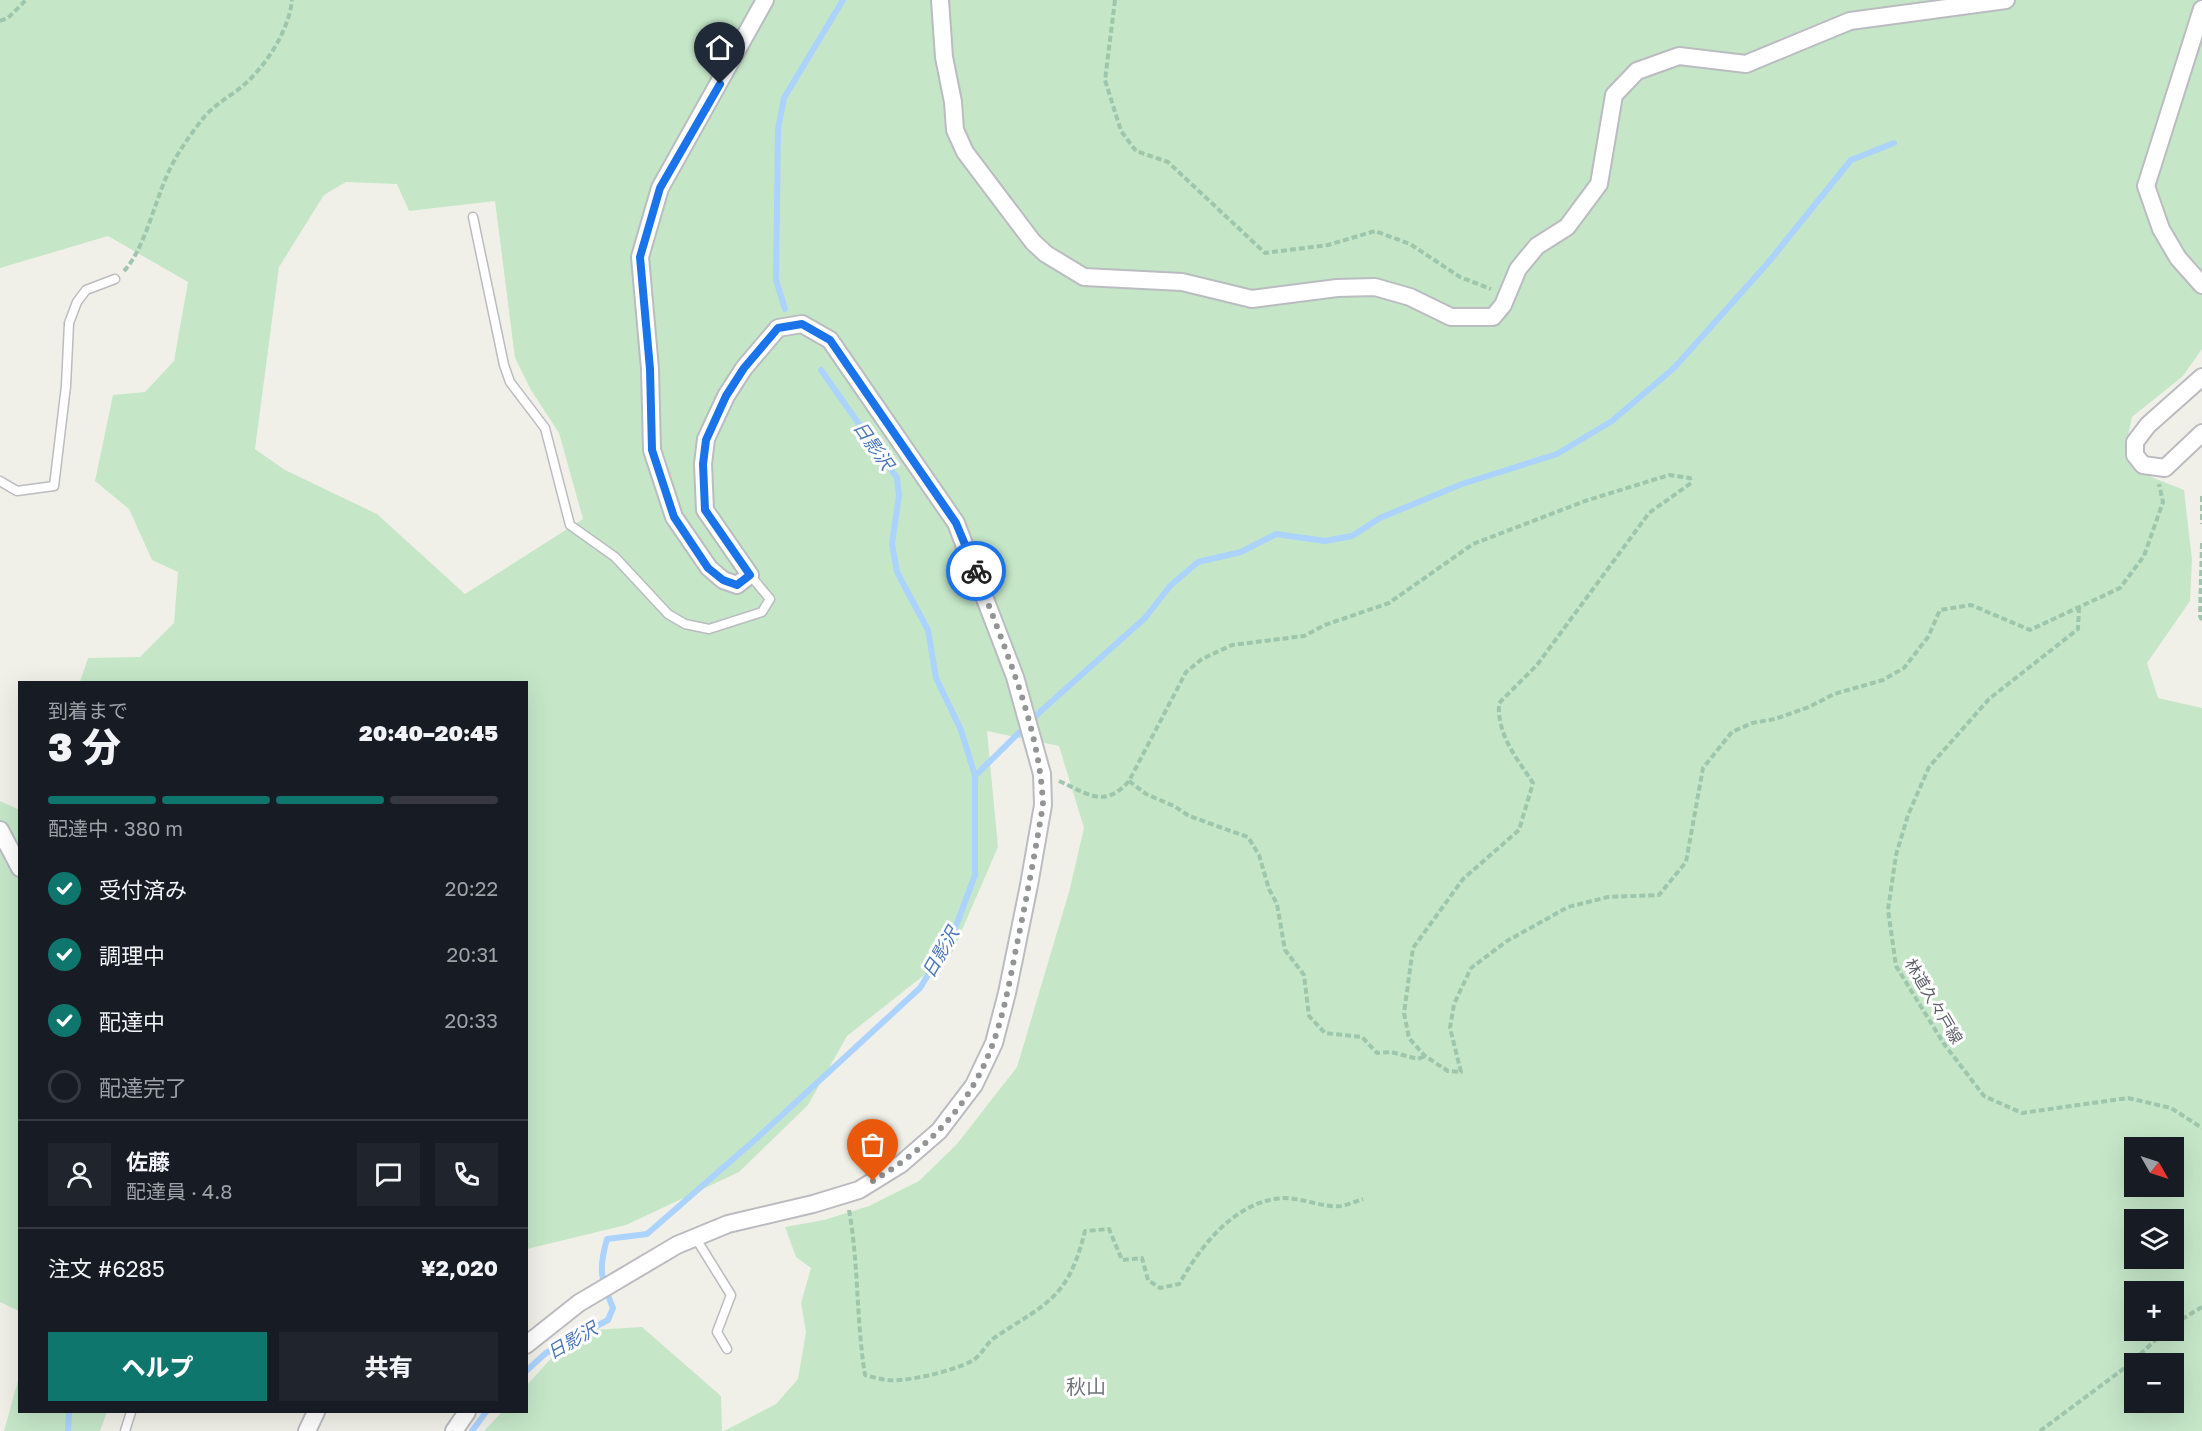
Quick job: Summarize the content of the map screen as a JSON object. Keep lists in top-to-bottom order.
{
  "streets": {
    "path": ["林道久々戸線"]
  },
  "districts": ["秋山"],
  "water": ["日影沢"],
  "north": "bottom right",
  "page": {
    "heading": ["3 分", "到着まで", "20:40–20:45"],
    "panel": [
      "佐藤",
      "配達員 · 4.8",
      "注文 #6285",
      "¥2,020"
    ],
    "bar": "配達中 · 380 m",
    "list": [
      ["受付済み", "20:22"],
      ["調理中", "20:31"],
      ["配達中", "20:33"],
      "配達完了"
    ],
    "map_buttons": ["+", "−"],
    "buttons": ["ヘルプ", "共有"]
  }
}
